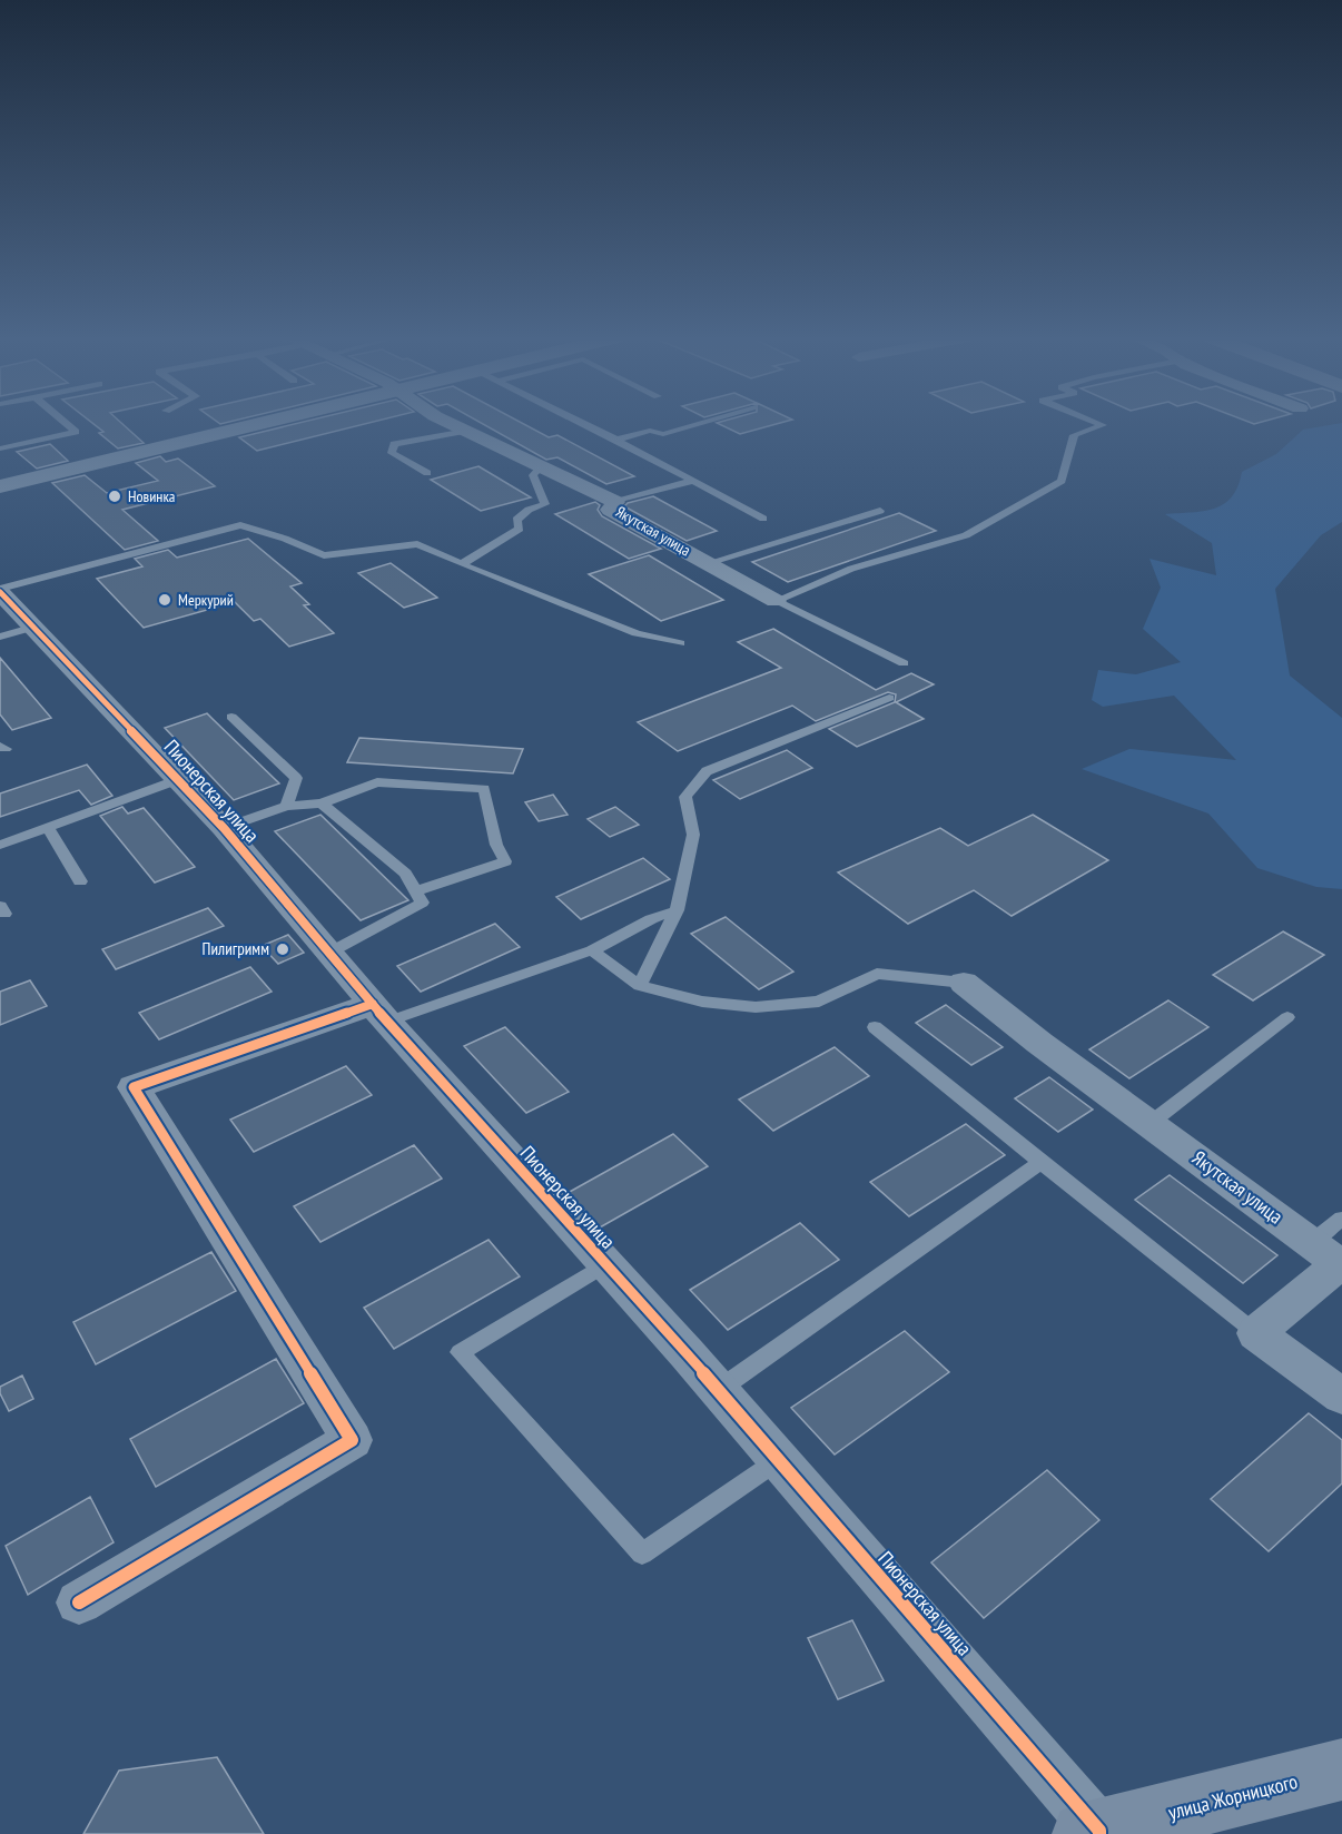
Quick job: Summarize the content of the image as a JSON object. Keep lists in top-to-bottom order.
{
  "streets": {
    "main road": ["улица Жорницкого"],
    "street": ["Якутская улица", "Пионерская улица"]
  },
  "crossings": [
    ["Пионерская улица", "улица Жорницкого"]
  ],
  "places": ["Новинка", "Меркурий", "Пилигримм"]
}
